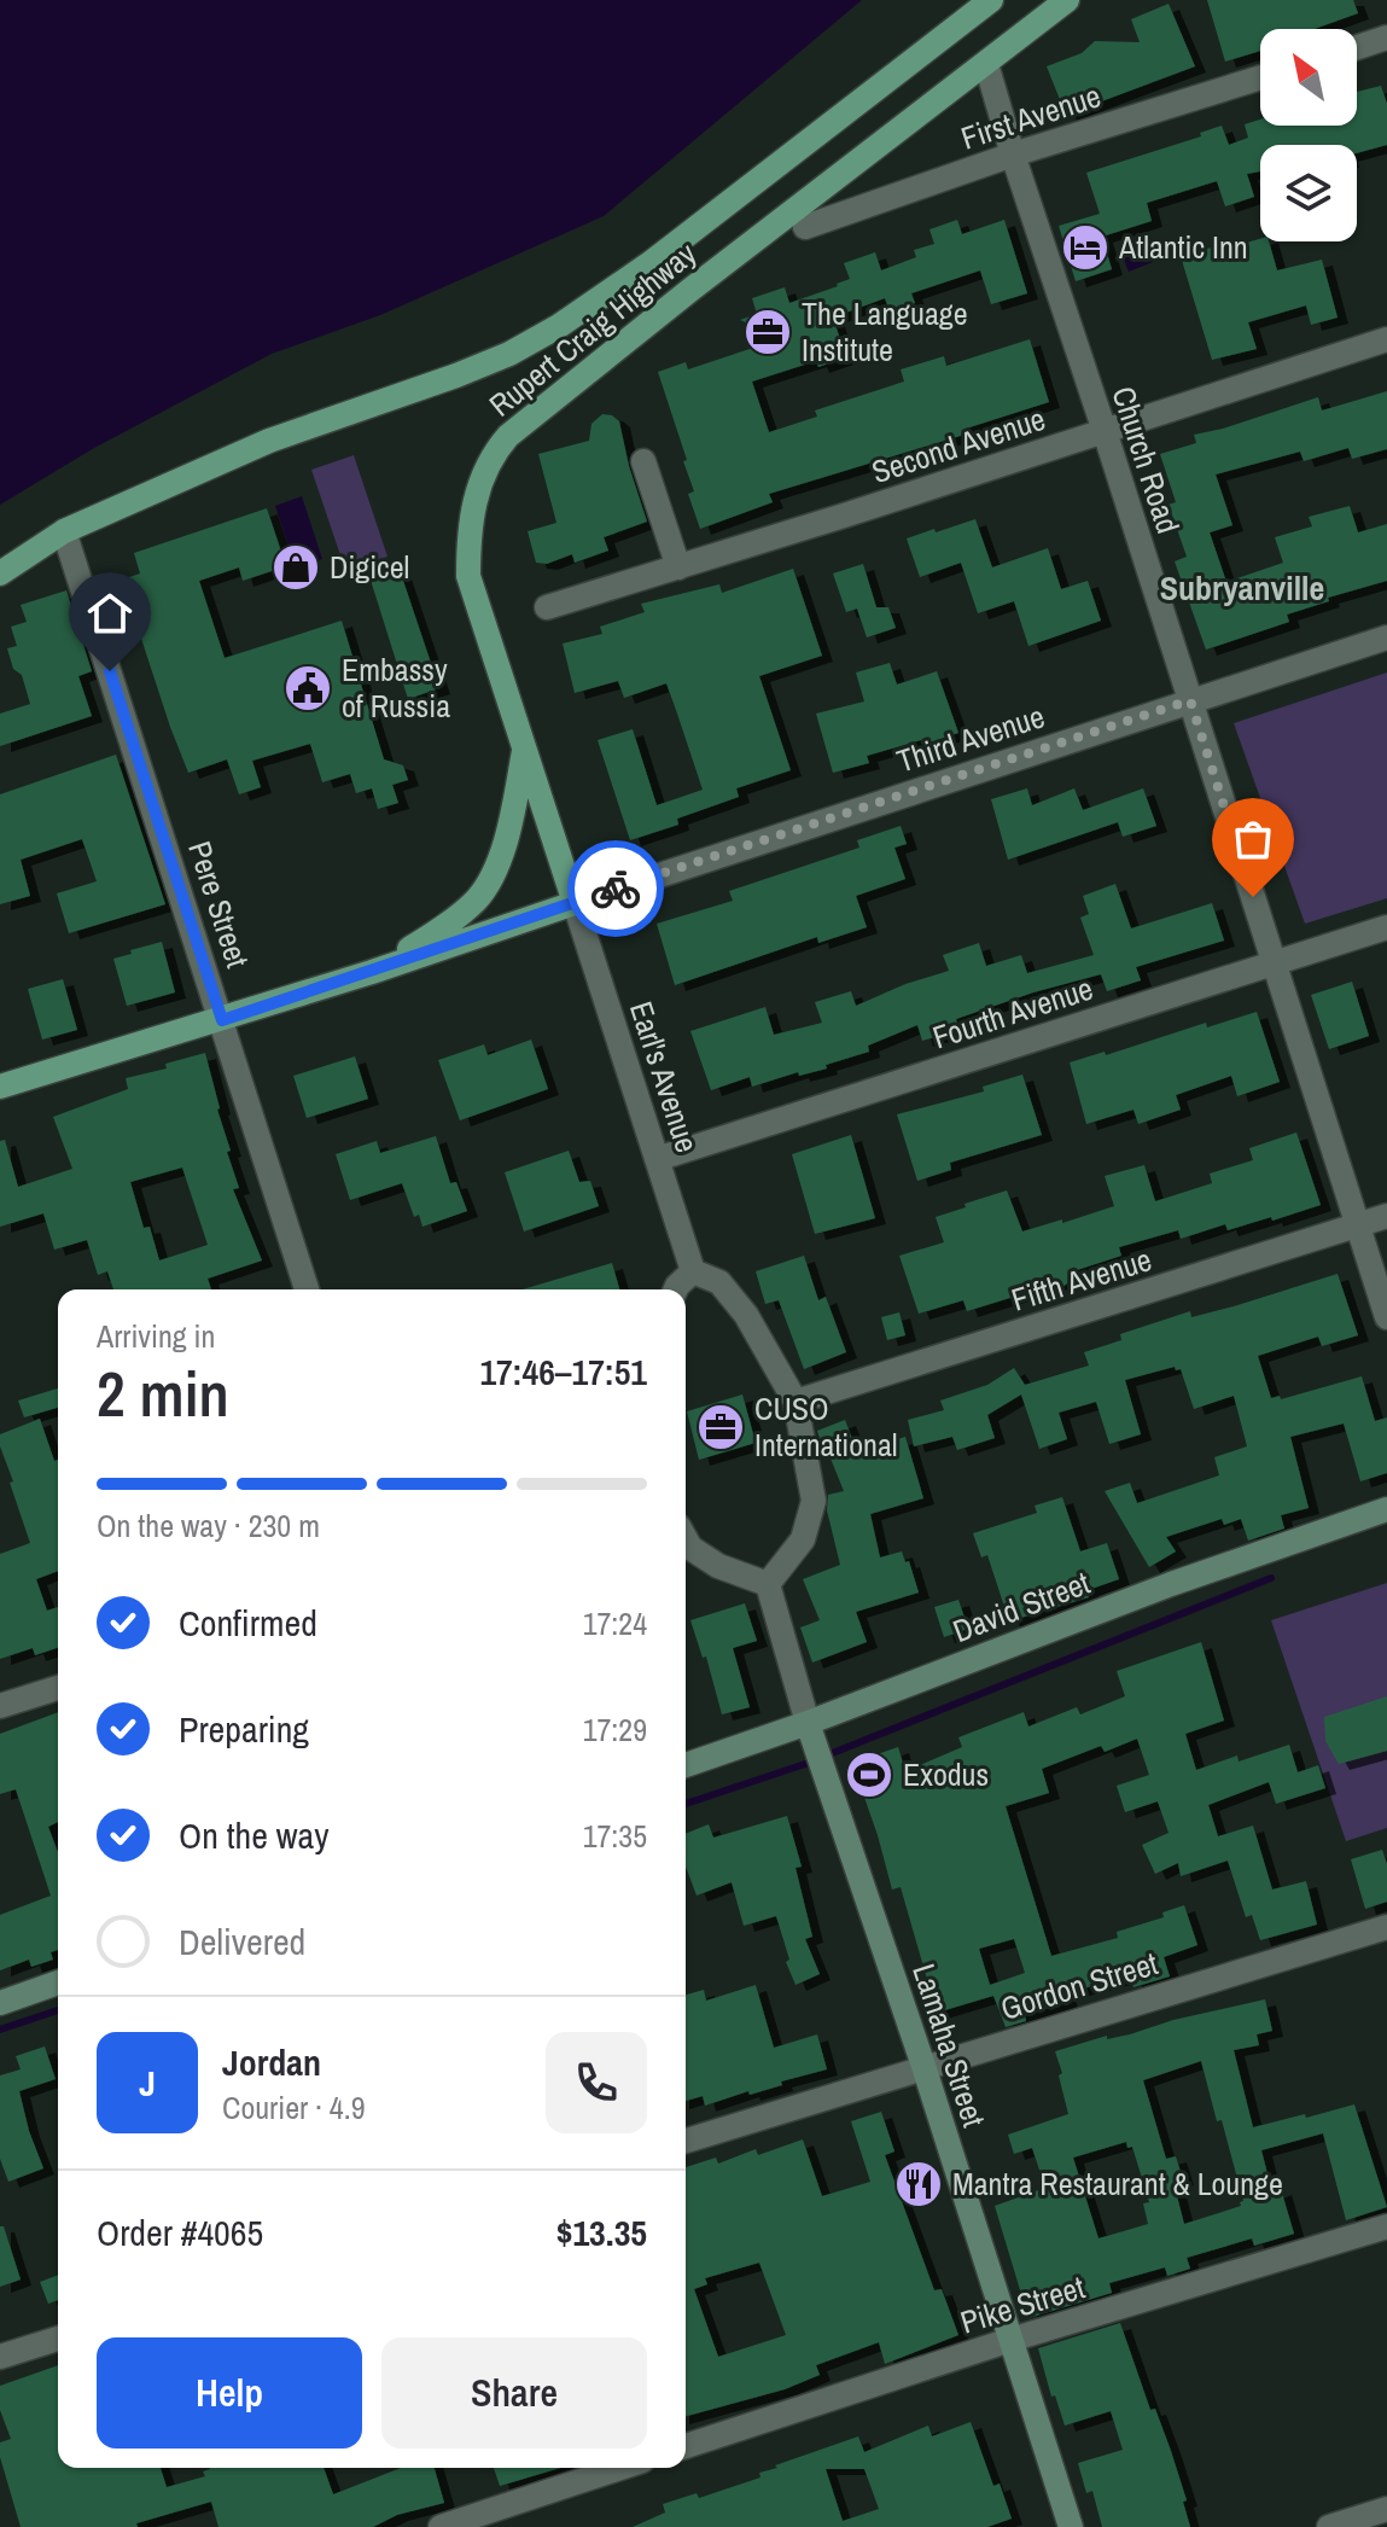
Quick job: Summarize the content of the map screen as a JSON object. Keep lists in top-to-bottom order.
{
  "streets": {
    "main road": ["Rupert Craig Highway"],
    "street": [
      "First Avenue",
      "Second Avenue",
      "Church Road",
      "Third Avenue",
      "Pere Street",
      "Fourth Avenue",
      "Earl's Avenue",
      "Fifth Avenue",
      "David Street",
      "Gordon Street",
      "Lamaha Street",
      "Pike Street"
    ]
  },
  "crossings": [
    ["First Avenue", "Church Road"],
    ["Rupert Craig Highway", "Church Road"],
    ["Rupert Craig Highway", "Pere Street"],
    ["Second Avenue", "Church Road"],
    ["Church Road", "Third Avenue"],
    ["Church Road", "Fourth Avenue"],
    ["Church Road", "Fifth Avenue"],
    ["Third Avenue", "Earl's Avenue"],
    ["Fourth Avenue", "Earl's Avenue"],
    ["David Street", "Lamaha Street"],
    ["Gordon Street", "Lamaha Street"],
    ["Lamaha Street", "Pike Street"]
  ],
  "districts": ["Subryanville"],
  "places": {
    "hotel": ["Atlantic Inn"],
    "office": ["The Language Institute", "CUSO International"],
    "shop": ["Digicel"],
    "public building": ["Embassy of Russia"],
    "sports": ["Exodus"],
    "restaurant": ["Mantra Restaurant & Lounge"]
  },
  "north": "top left",
  "page": {
    "heading": ["2 min", "Arriving in", "17:46–17:51"],
    "panel": [
      "Jordan",
      "Courier · 4.9",
      "Order #4065",
      "$13.35"
    ],
    "bar": "On the way · 230 m",
    "list": [
      ["Confirmed", "17:24"],
      ["Preparing", "17:29"],
      ["On the way", "17:35"],
      "Delivered"
    ],
    "round": "J",
    "buttons": ["Help", "Share"]
  }
}
